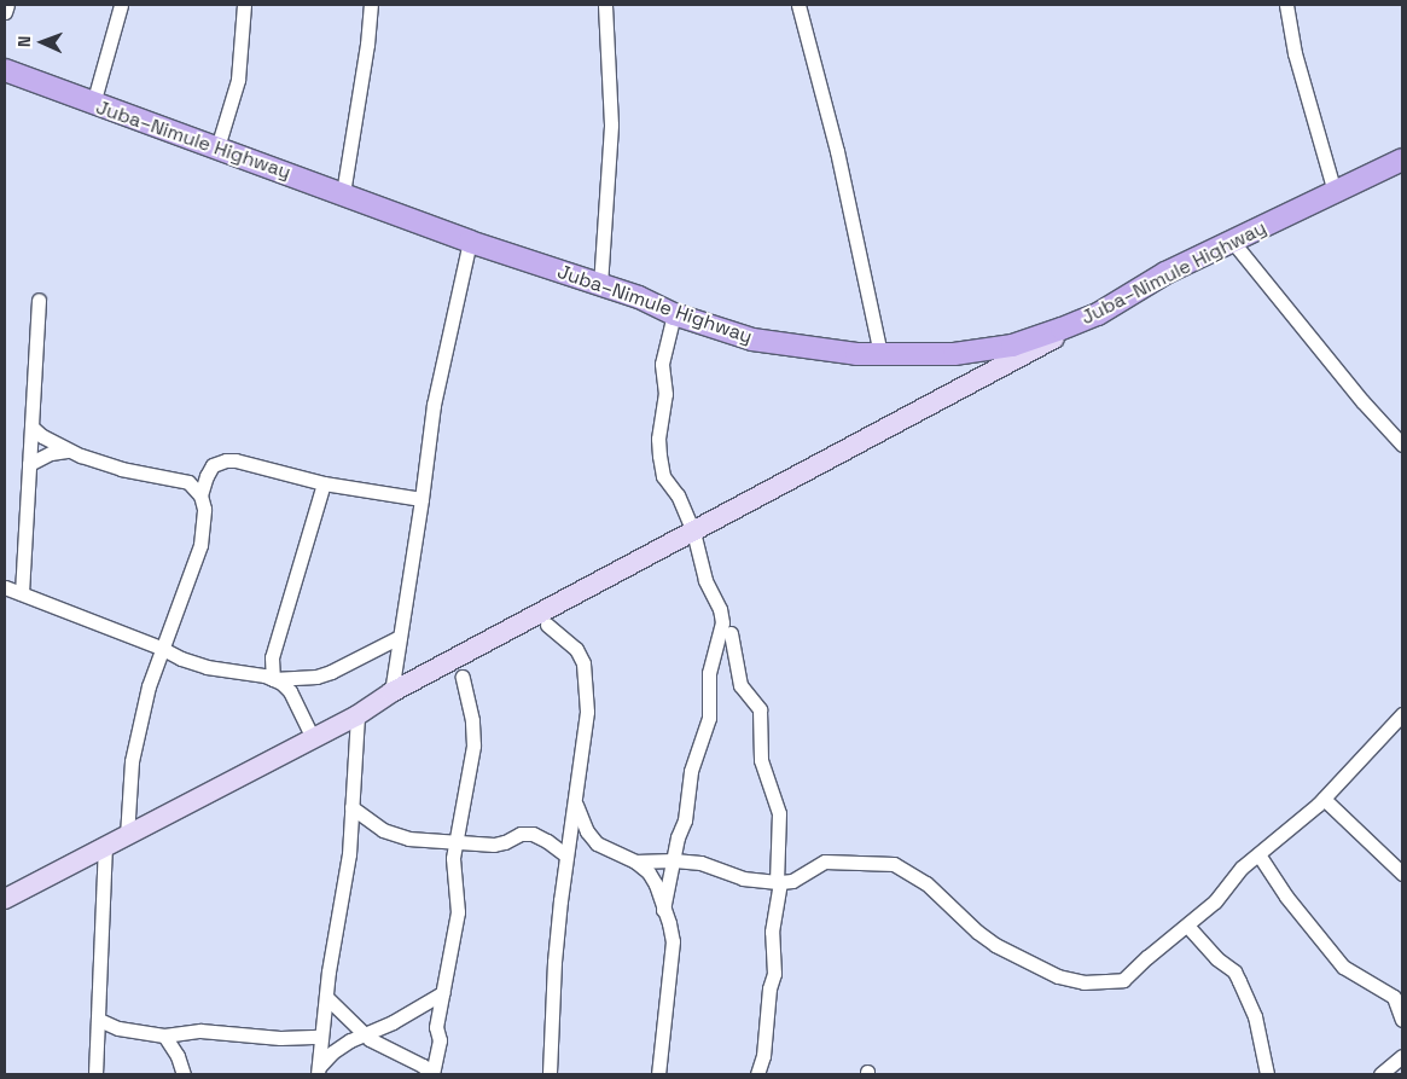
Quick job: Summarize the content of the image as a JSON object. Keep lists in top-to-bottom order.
{
  "streets": {
    "main road": ["Juba–Nimule Highway"]
  },
  "north": "left"
}
